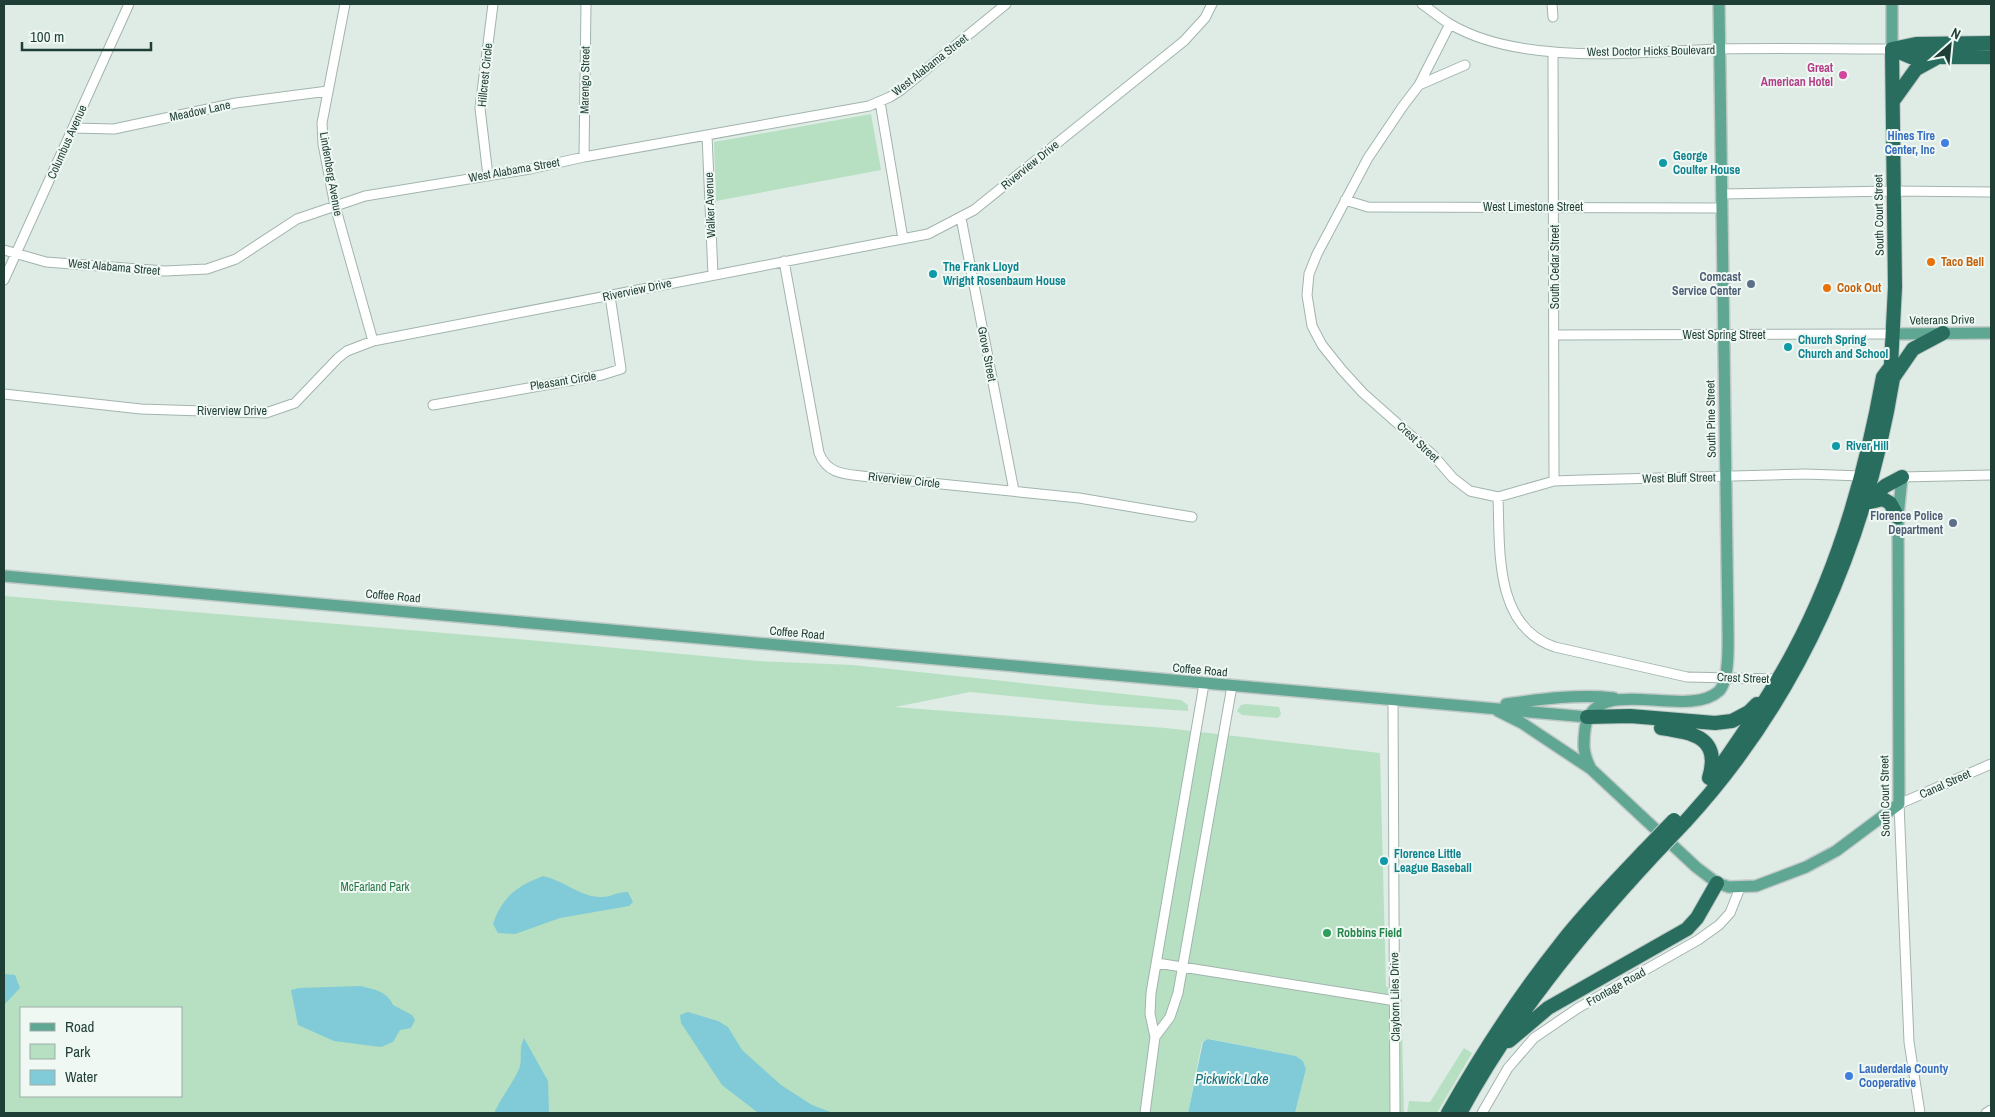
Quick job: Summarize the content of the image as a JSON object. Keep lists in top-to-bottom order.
{
  "streets": {
    "highway": ["South Court Street"],
    "main road": ["Veterans Drive", "South Pine Street", "Coffee Road"],
    "street": [
      "West Doctor Hicks Boulevard",
      "West Alabama Street",
      "Hillcrest Circle",
      "Marengo Street",
      "Meadow Lane",
      "Columbus Avenue",
      "Riverview Drive",
      "Lindenberg Avenue",
      "Walker Avenue",
      "West Limestone Street",
      "South Cedar Street",
      "West Spring Street",
      "Grove Street",
      "Pleasant Circle",
      "Crest Street",
      "West Bluff Street",
      "Riverview Circle",
      "Canal Street",
      "Frontage Road",
      "Clayborn Liles Drive"
    ]
  },
  "crossings": [
    ["West Doctor Hicks Boulevard", "South Court Street"],
    ["West Doctor Hicks Boulevard", "South Cedar Street"],
    ["West Doctor Hicks Boulevard", "South Pine Street"],
    ["West Doctor Hicks Boulevard", "Crest Street"],
    ["West Alabama Street", "Hillcrest Circle"],
    ["West Alabama Street", "Marengo Street"],
    ["West Alabama Street", "Columbus Avenue"],
    ["West Alabama Street", "Lindenberg Avenue"],
    ["West Alabama Street", "Walker Avenue"],
    ["Meadow Lane", "Columbus Avenue"],
    ["Meadow Lane", "Lindenberg Avenue"],
    ["Riverview Drive", "Lindenberg Avenue"],
    ["Riverview Drive", "Walker Avenue"],
    ["Riverview Drive", "Grove Street"],
    ["Riverview Drive", "Pleasant Circle"],
    ["Riverview Drive", "Riverview Circle"],
    ["West Limestone Street", "South Cedar Street"],
    ["West Limestone Street", "South Pine Street"],
    ["West Limestone Street", "Crest Street"],
    ["South Court Street", "Veterans Drive"],
    ["South Court Street", "West Spring Street"],
    ["South Court Street", "Canal Street"],
    ["South Cedar Street", "West Spring Street"],
    ["South Cedar Street", "West Bluff Street"],
    ["Veterans Drive", "West Spring Street"],
    ["West Spring Street", "South Pine Street"],
    ["Grove Street", "Riverview Circle"],
    ["South Pine Street", "Crest Street"],
    ["South Pine Street", "West Bluff Street"],
    ["Crest Street", "West Bluff Street"],
    ["Coffee Road", "Clayborn Liles Drive"]
  ],
  "water": ["Pickwick Lake"],
  "parks": ["McFarland Park"],
  "places": [
    "Great American Hotel",
    "Hines Tire Center, Inc",
    "George Coulter House",
    "Taco Bell",
    "The Frank Lloyd Wright Rosenbaum House",
    "Comcast Service Center",
    "Cook Out",
    "Church Spring Church and School",
    "River Hill",
    "Florence Police Department",
    "Florence Little League Baseball",
    "Robbins Field",
    "Lauderdale County Cooperative"
  ],
  "legend": ["Road", "Park", "Water"],
  "scale_bar": "100 m",
  "north": "top right"
}
